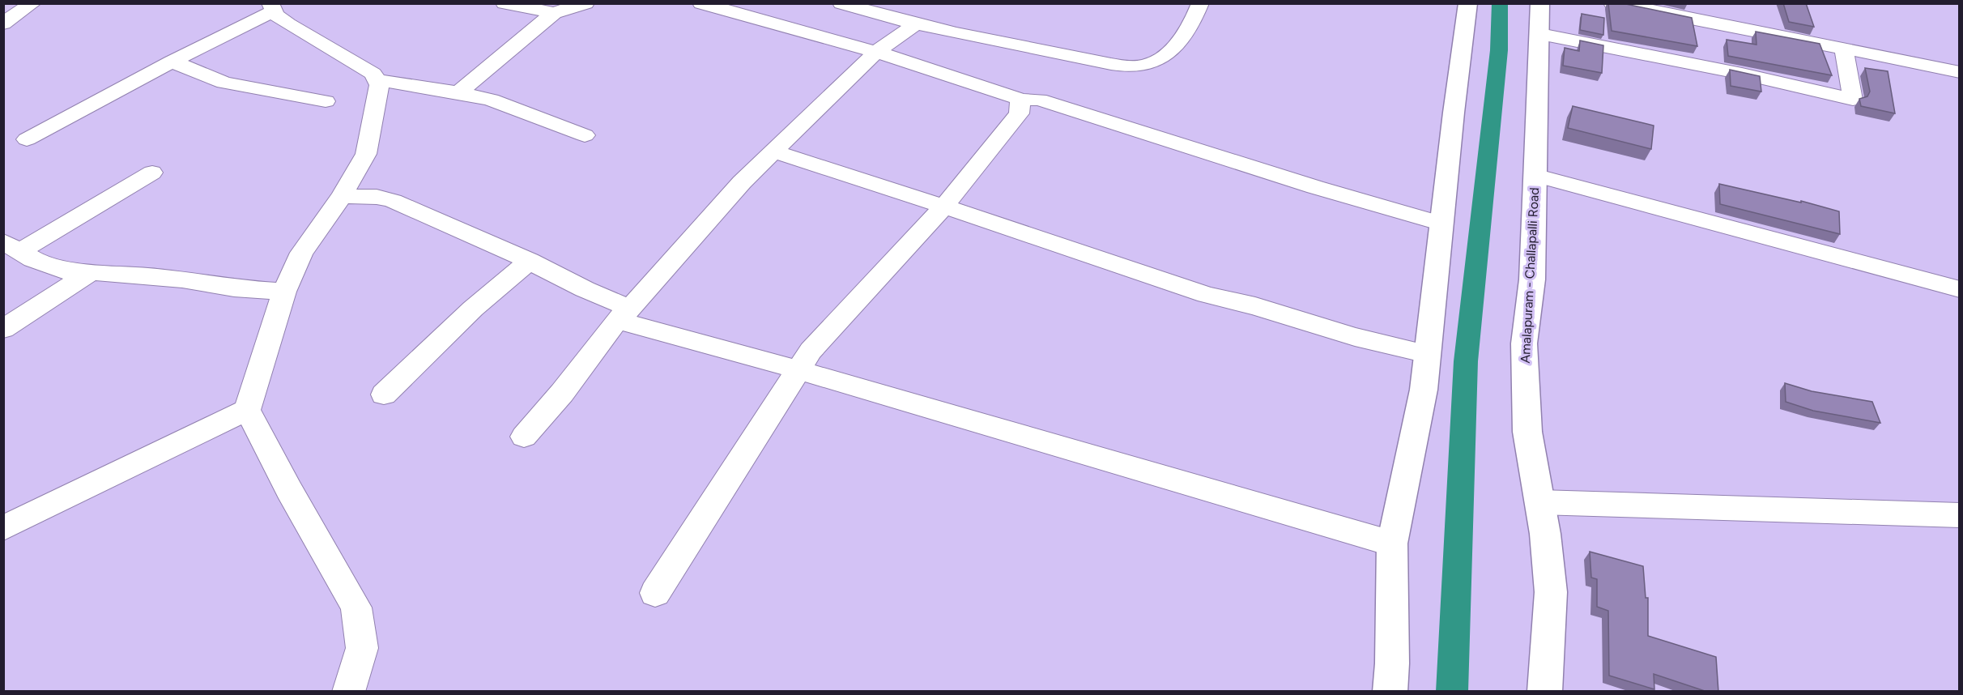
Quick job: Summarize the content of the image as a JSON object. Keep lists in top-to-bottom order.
{
  "streets": {
    "street": ["Amalapuram - Challapalli Road"]
  }
}
